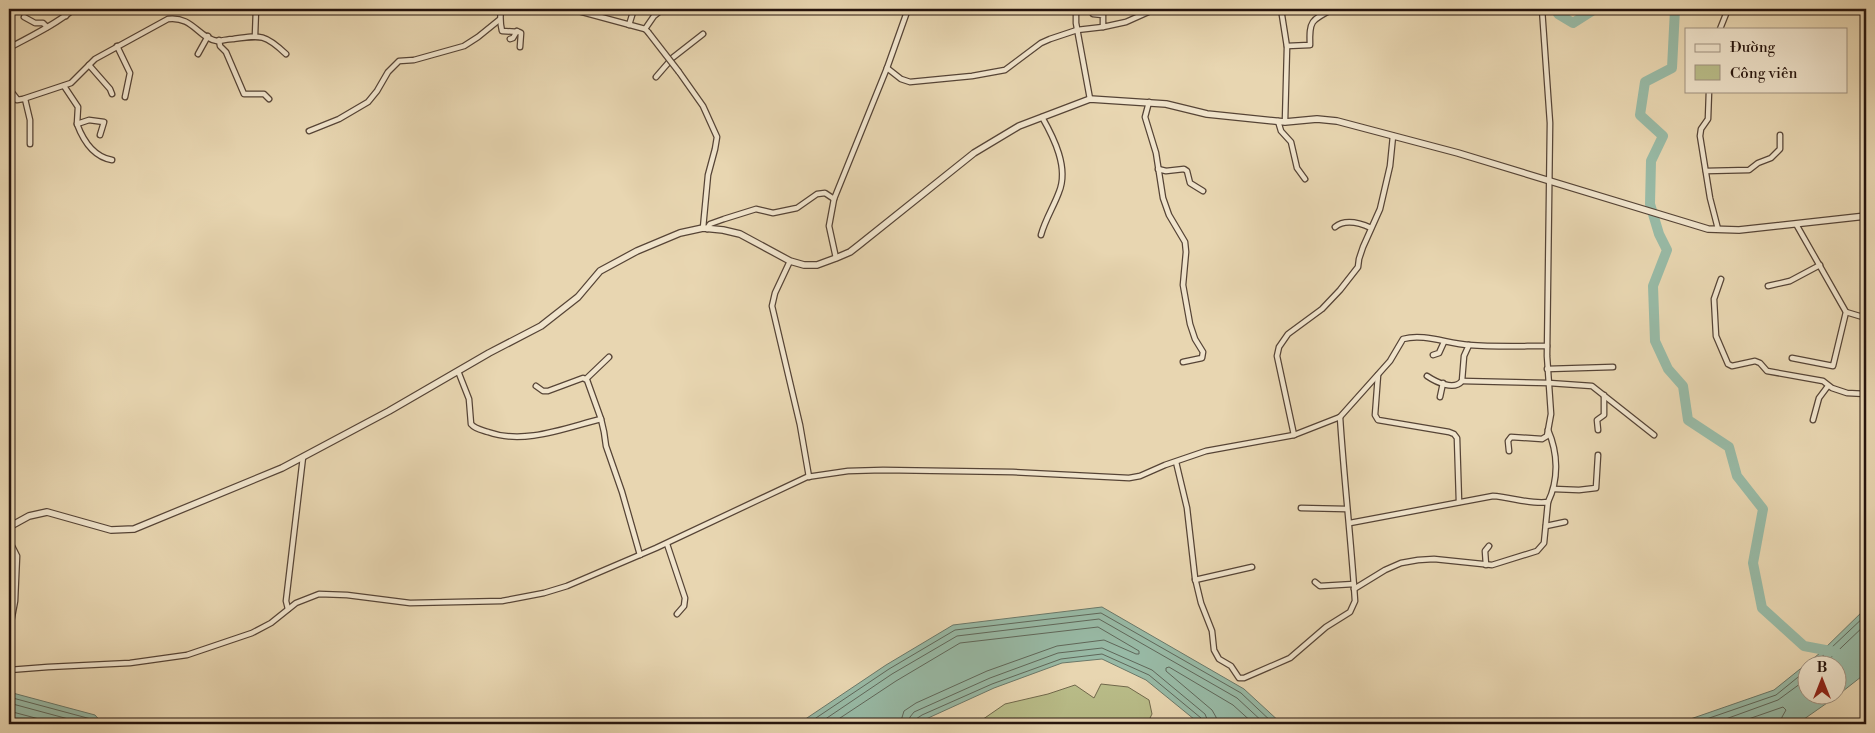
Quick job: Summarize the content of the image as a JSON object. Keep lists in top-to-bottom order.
{
  "legend": ["Đường", "Công viên"],
  "north": "top"
}
